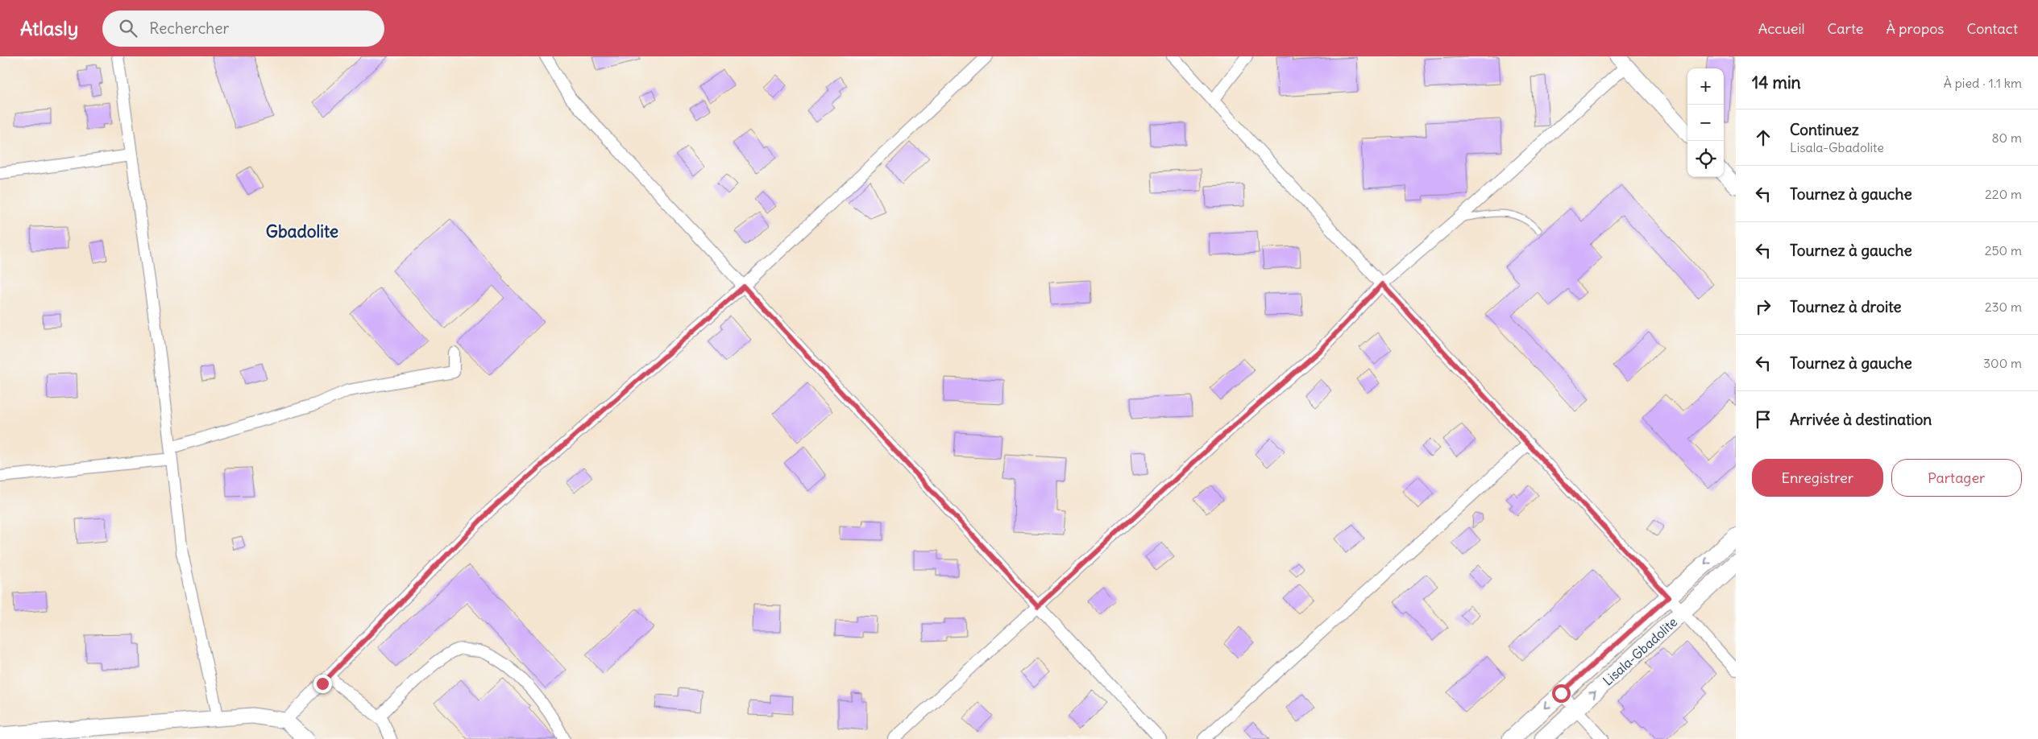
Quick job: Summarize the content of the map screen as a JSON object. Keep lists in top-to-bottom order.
{
  "streets": {
    "main road": ["Lisala-Gbadolite"]
  },
  "districts": ["Gbadolite"],
  "page": {
    "header": "Atlasly",
    "search": "Rechercher",
    "nav": [
      "Accueil",
      "Carte",
      "À propos",
      "Contact"
    ],
    "heading": ["14 min", "À pied · 1.1 km"],
    "map_buttons": ["+", "−"],
    "list": [
      ["Continuez", "Lisala-Gbadolite", "80 m"],
      ["Tournez à gauche", "220 m"],
      ["Tournez à gauche", "250 m"],
      ["Tournez à droite", "230 m"],
      ["Tournez à gauche", "300 m"],
      "Arrivée à destination"
    ],
    "buttons": ["Enregistrer", "Partager"]
  }
}
